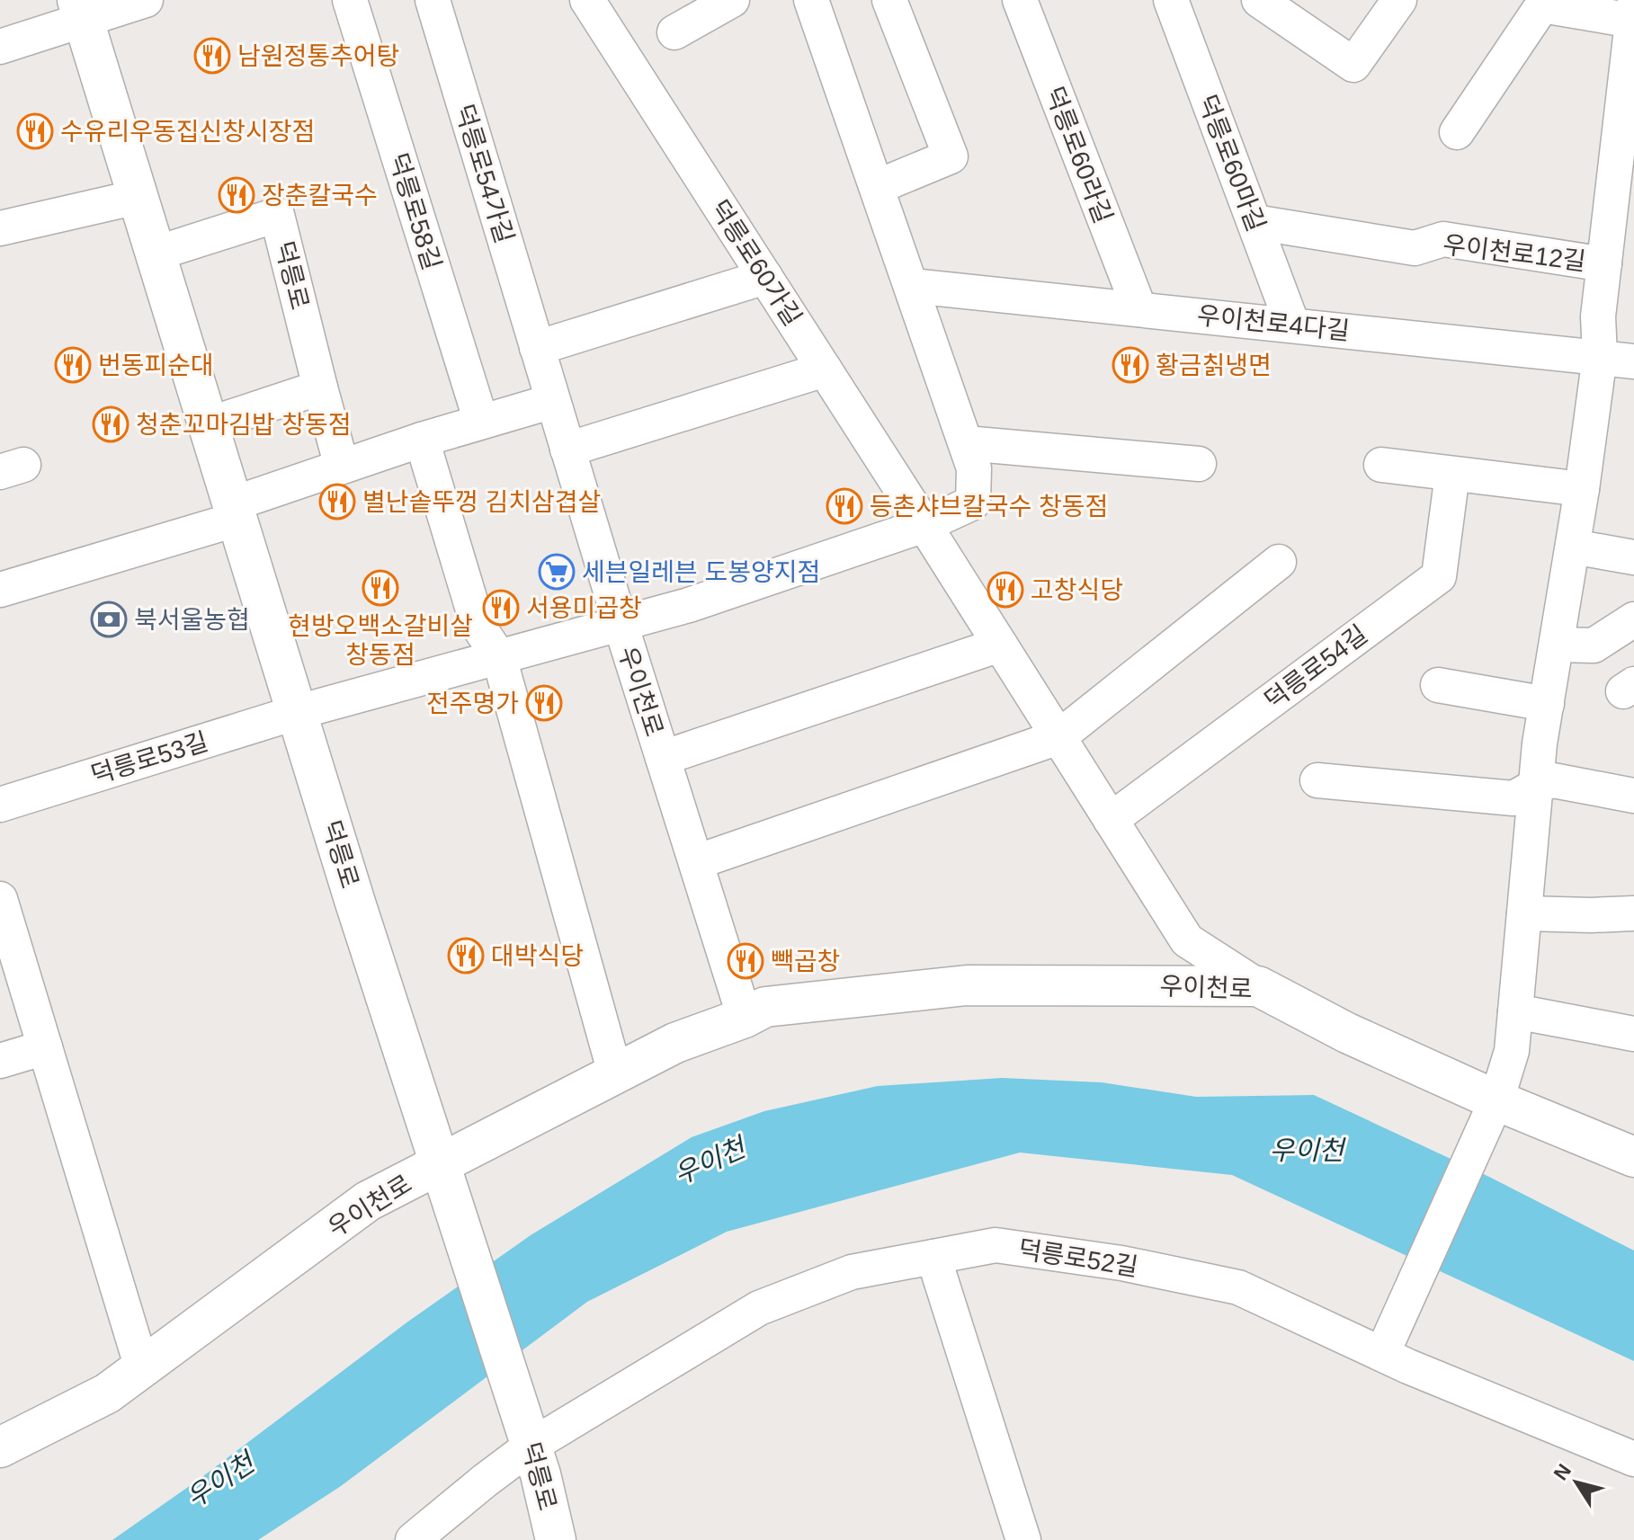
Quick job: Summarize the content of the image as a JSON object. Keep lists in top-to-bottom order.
{
  "streets": {
    "street": [
      "덕릉로60라길",
      "덕릉로60마길",
      "덕릉로54가길",
      "덕릉로58길",
      "우이천로12길",
      "덕릉로60가길",
      "덕릉로",
      "우이천로4다길",
      "덕릉로54길",
      "우이천로",
      "덕릉로53길",
      "덕릉로52길"
    ]
  },
  "crossings": [
    ["덕릉로60라길", "우이천로4다길"],
    ["덕릉로60마길", "우이천로12길"],
    ["덕릉로60마길", "우이천로4다길"],
    ["덕릉로54가길", "우이천로"],
    ["우이천로12길", "우이천로4다길"],
    ["우이천로12길", "우이천로"],
    ["우이천로12길", "덕릉로52길"],
    ["덕릉로", "우이천로"],
    ["덕릉로", "덕릉로53길"],
    ["덕릉로", "덕릉로52길"]
  ],
  "water": ["우이천"],
  "places": {
    "restaurant": [
      "남원정통추어탕",
      "수유리우동집신창시장점",
      "장춘칼국수",
      "번동피순대",
      "황금칡냉면",
      "청춘꼬마김밥 창동점",
      "별난솥뚜껑 김치삼겹살",
      "등촌샤브칼국수 창동점",
      "현방오백소갈비살 창동점",
      "고창식당",
      "서용미곱창",
      "전주명가",
      "대박식당",
      "빽곱창"
    ],
    "supermarket": ["세븐일레븐 도봉양지점"],
    "bank": ["북서울농협"]
  },
  "north": "top left"
}
